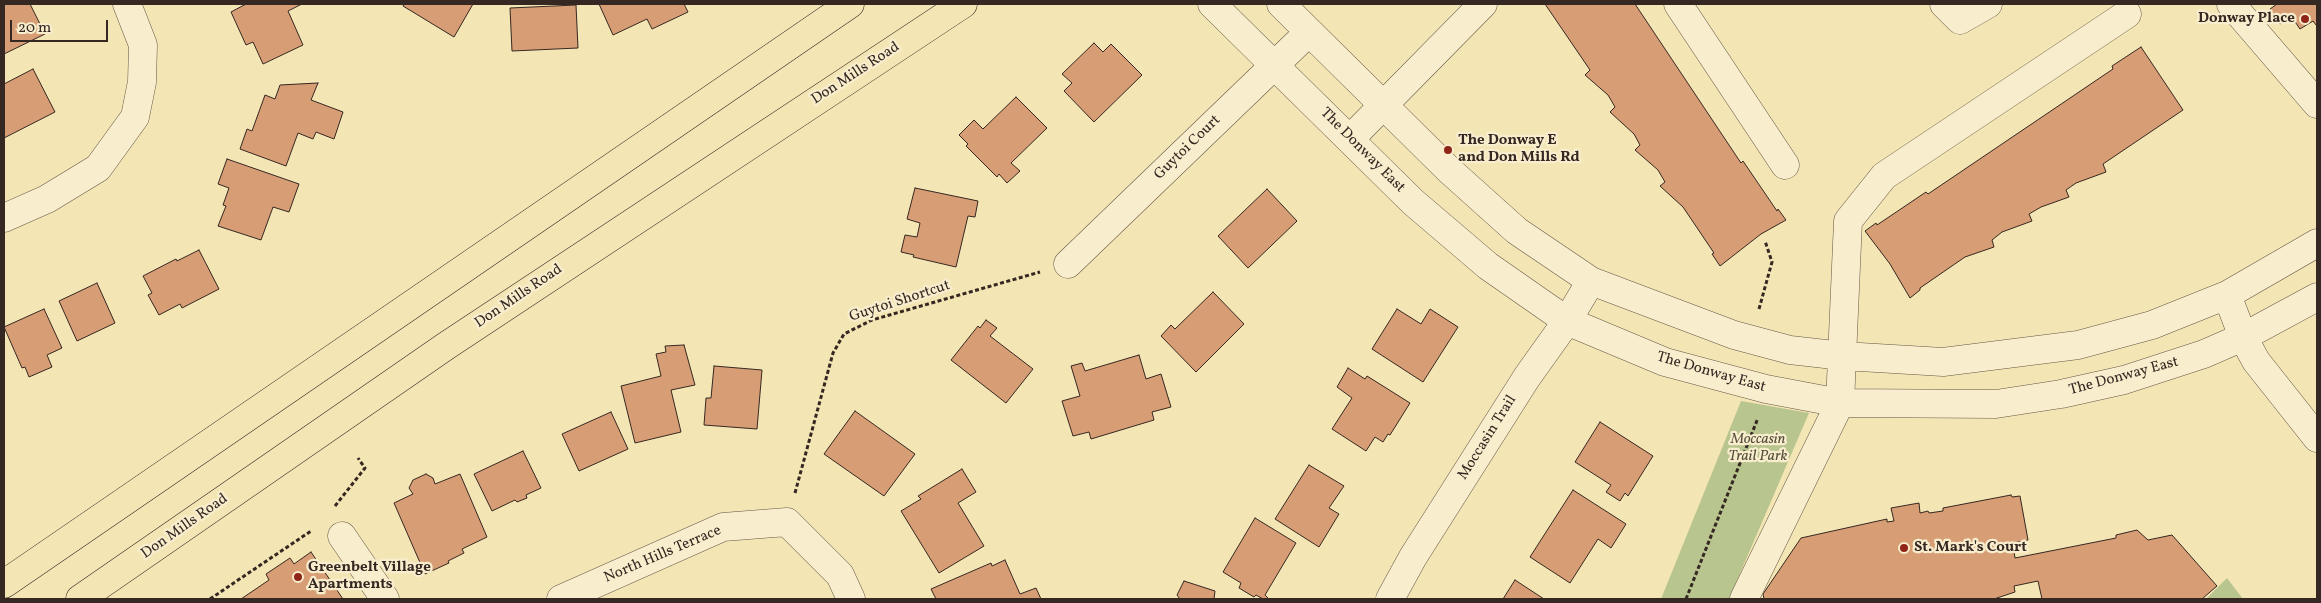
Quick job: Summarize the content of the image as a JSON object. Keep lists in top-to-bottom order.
{
  "streets": {
    "main road": ["Don Mills Road"],
    "street": [
      "Guytoi Court",
      "The Donway East",
      "Moccasin Trail",
      "North Hills Terrace"
    ],
    "path": ["Guytoi Shortcut"]
  },
  "crossings": [
    ["Guytoi Court", "The Donway East"],
    ["Guytoi Court", "Guytoi Shortcut"],
    ["The Donway East", "Moccasin Trail"],
    ["Guytoi Shortcut", "North Hills Terrace"]
  ],
  "parks": ["Moccasin Trail Park"],
  "places": [
    "Donway Place",
    "The Donway E and Don Mills Rd",
    "St. Mark's Court",
    "Greenbelt Village Apartments"
  ],
  "scale_bar": "20 m"
}
